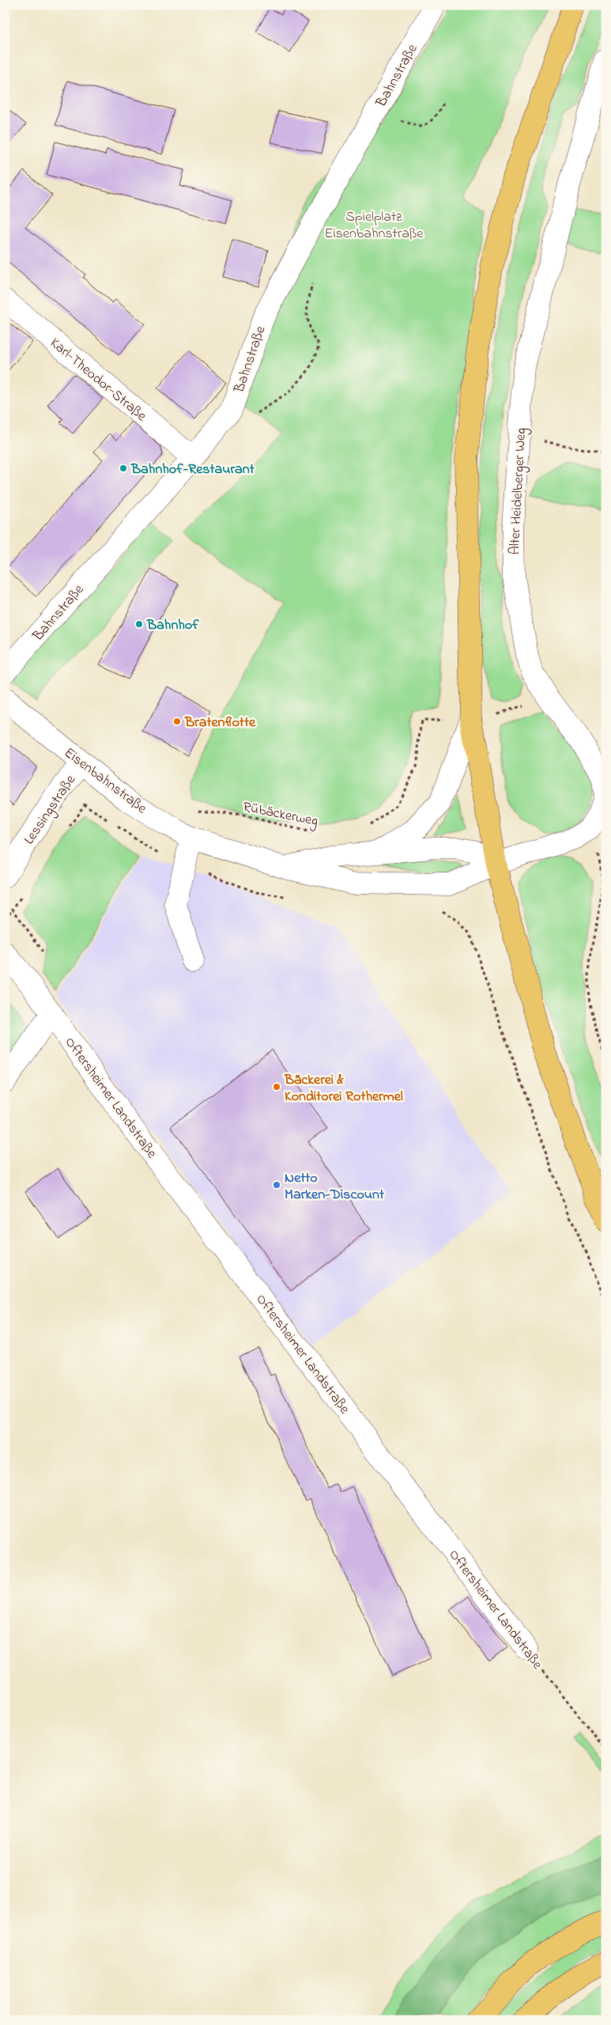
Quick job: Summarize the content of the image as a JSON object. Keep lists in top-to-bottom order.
{
  "streets": {
    "street": [
      "Bahnstraße",
      "Karl-Theodor-Straße",
      "Alter Heidelberger Weg",
      "Eisenbahnstraße",
      "Lessingstraße",
      "Oftersheimer Landstraße"
    ],
    "path": ["Rübäckerweg"]
  },
  "crossings": [
    ["Bahnstraße", "Karl-Theodor-Straße"],
    ["Alter Heidelberger Weg", "Eisenbahnstraße"],
    ["Eisenbahnstraße", "Lessingstraße"]
  ],
  "parks": ["Spielplatz Eisenbahnstraße"],
  "places": [
    "Bahnhof-Restaurant",
    "Bahnhof",
    "Bratenflotte",
    "Bäckerei & Konditorei Rothermel",
    "Netto Marken-Discount"
  ]
}
